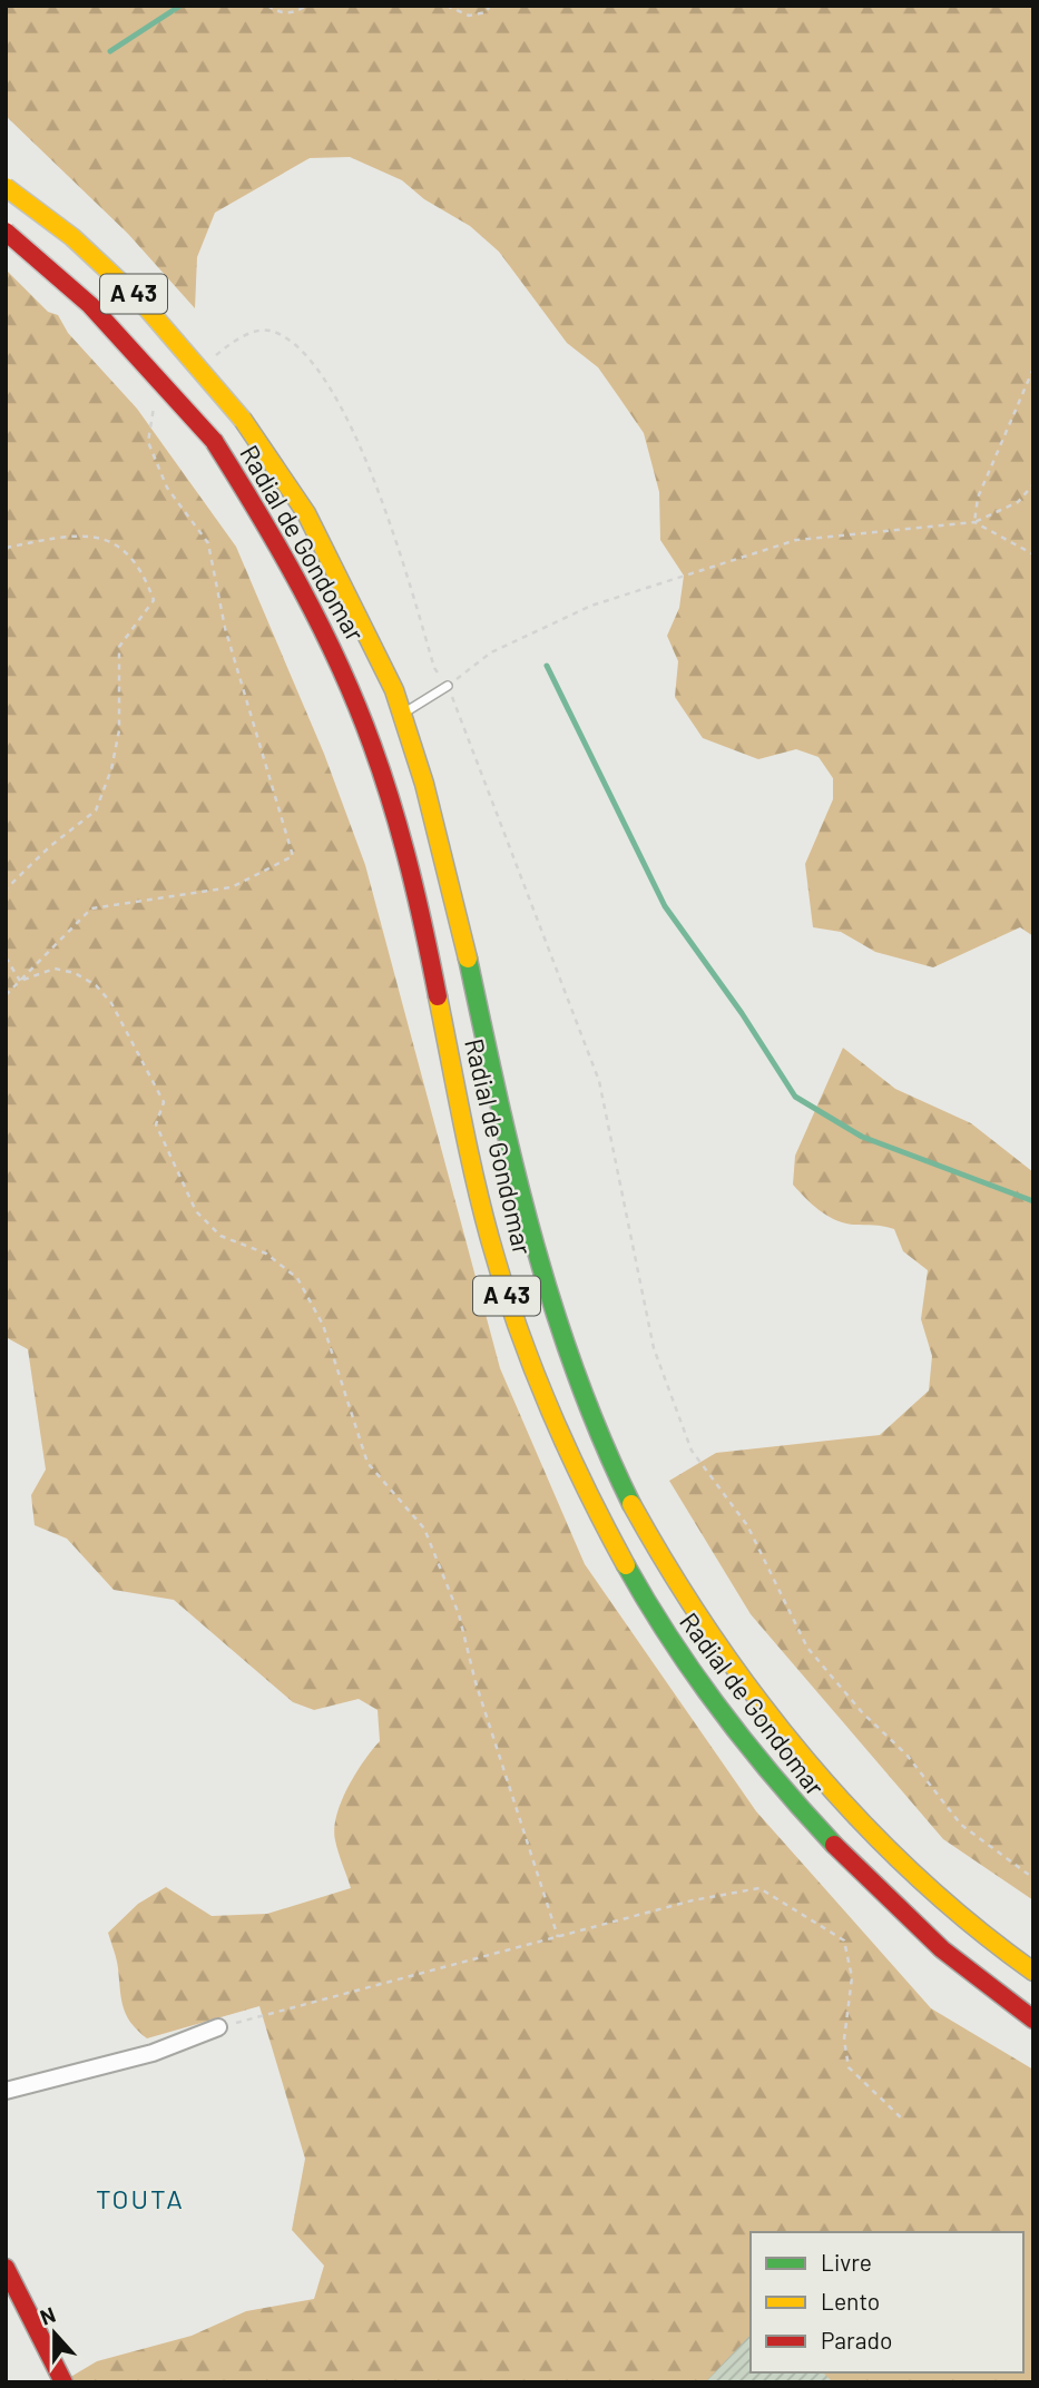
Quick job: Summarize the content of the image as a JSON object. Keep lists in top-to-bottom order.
{
  "streets": {
    "main road": ["A 43", "Radial de Gondomar"]
  },
  "districts": ["TOUTA"],
  "legend": ["Livre", "Lento", "Parado"],
  "north": "top"
}
